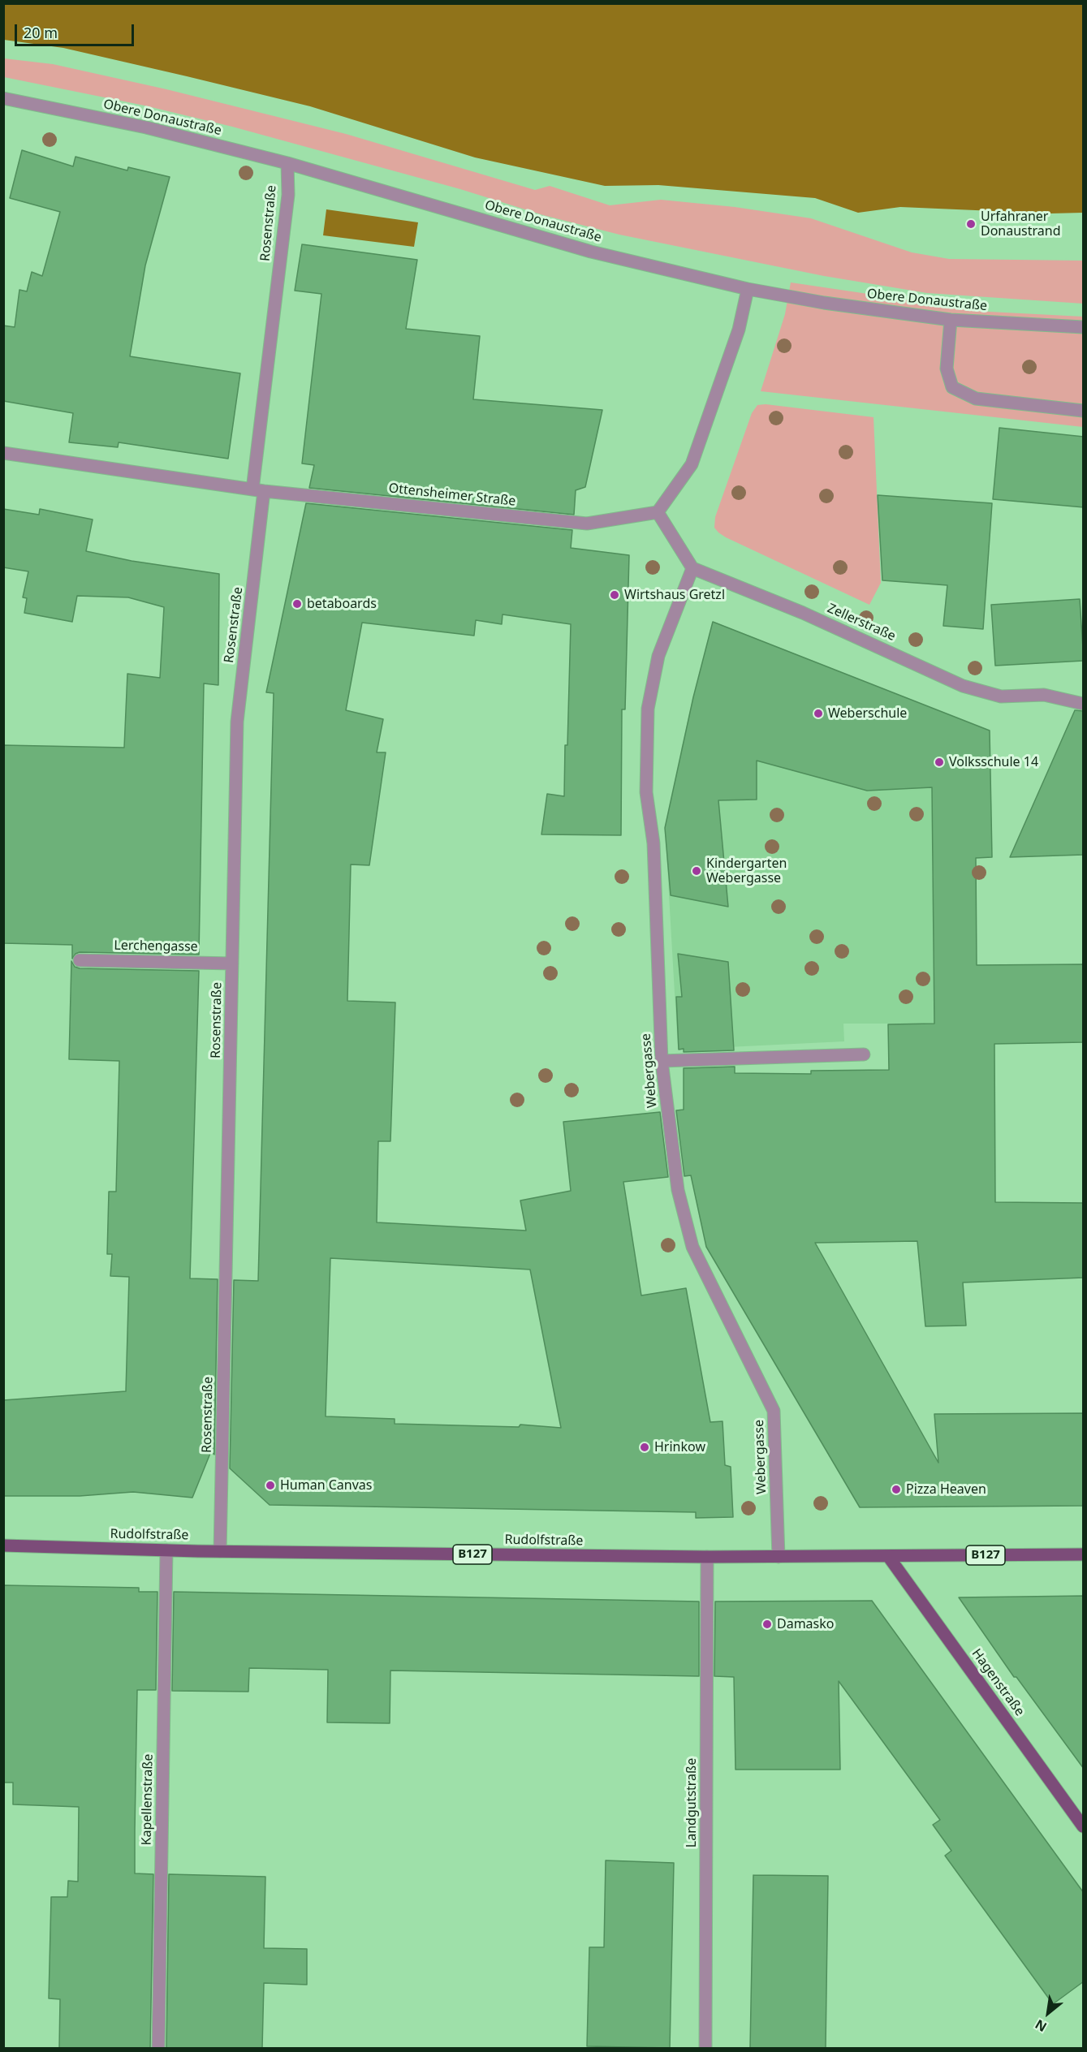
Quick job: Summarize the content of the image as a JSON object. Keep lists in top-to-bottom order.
{
  "streets": {
    "main road": ["Rudolfstraße", "B127", "Hagenstraße"],
    "street": [
      "Obere Donaustraße",
      "Rosenstraße",
      "Ottensheimer Straße",
      "Zellerstraße",
      "Lerchengasse",
      "Webergasse",
      "Kapellenstraße",
      "Landgutstraße"
    ]
  },
  "crossings": [
    ["Obere Donaustraße", "Rosenstraße"],
    ["Rosenstraße", "Ottensheimer Straße"],
    ["Rosenstraße", "Lerchengasse"],
    ["Rosenstraße", "Rudolfstraße"],
    ["Zellerstraße", "Webergasse"],
    ["Webergasse", "Rudolfstraße"],
    ["Rudolfstraße", "Hagenstraße"],
    ["Rudolfstraße", "Kapellenstraße"],
    ["Rudolfstraße", "Landgutstraße"]
  ],
  "places": [
    "Urfahraner Donaustrand",
    "Wirtshaus Gretzl",
    "betaboards",
    "Weberschule",
    "Volksschule 14",
    "Kindergarten Webergasse",
    "Hrinkow",
    "Human Canvas",
    "Pizza Heaven",
    "Damasko"
  ],
  "scale_bar": "20 m",
  "north": "bottom left"
}
